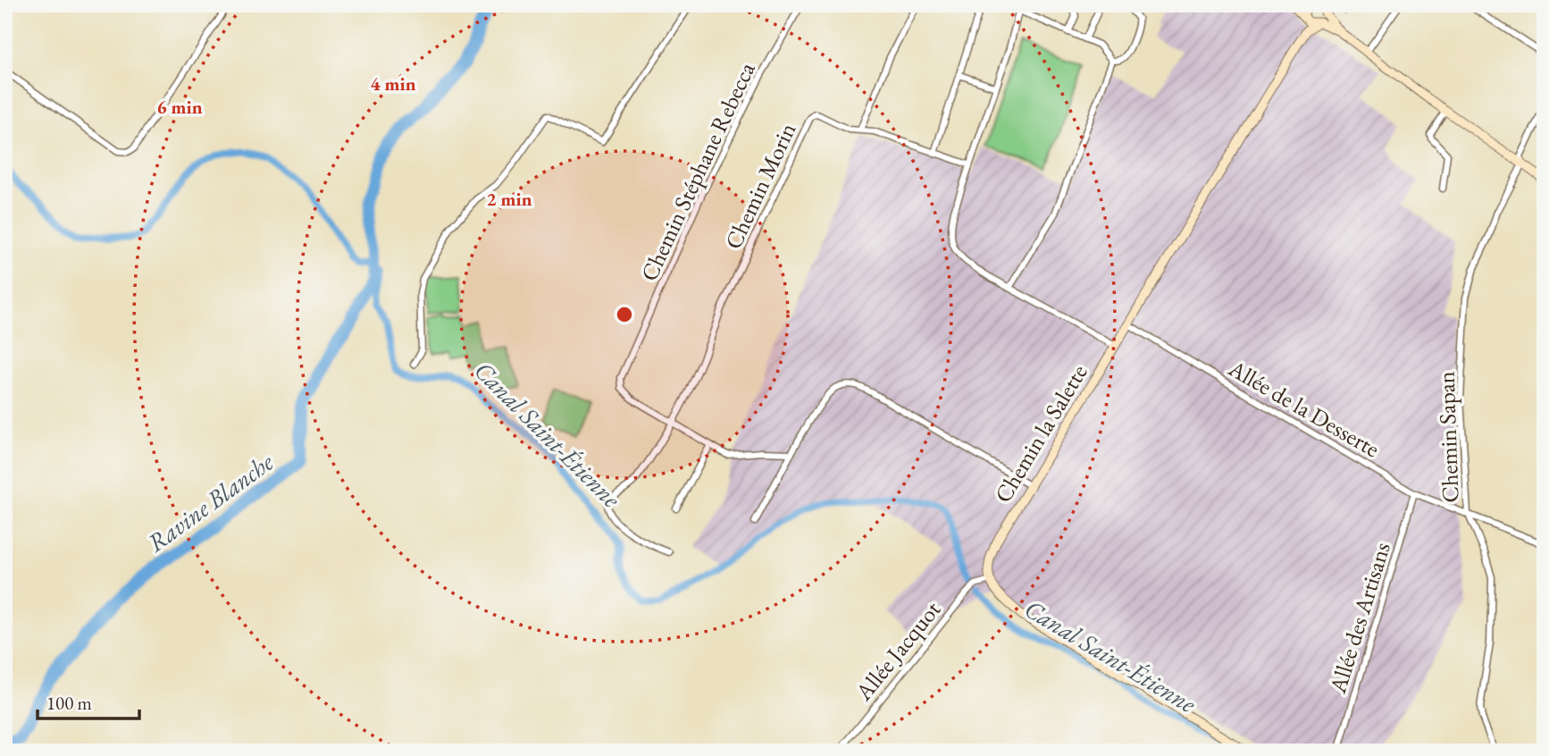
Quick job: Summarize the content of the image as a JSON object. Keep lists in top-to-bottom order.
{
  "streets": {
    "street": [
      "Chemin Stéphane Rebecca",
      "Chemin Morin",
      "Allée de la Desserte",
      "Chemin la Salette",
      "Chemin Sapan",
      "Allée des Artisans",
      "Allée Jacquot"
    ]
  },
  "crossings": [
    ["Chemin Stéphane Rebecca", "Chemin Morin"],
    ["Allée de la Desserte", "Chemin la Salette"],
    ["Allée de la Desserte", "Chemin Sapan"],
    ["Allée de la Desserte", "Allée des Artisans"],
    ["Chemin la Salette", "Allée Jacquot"]
  ],
  "water": ["Canal Saint-Étienne", "Ravine Blanche"],
  "scale_bar": "100 m",
  "rings": ["4 min", "6 min", "2 min"]
}
